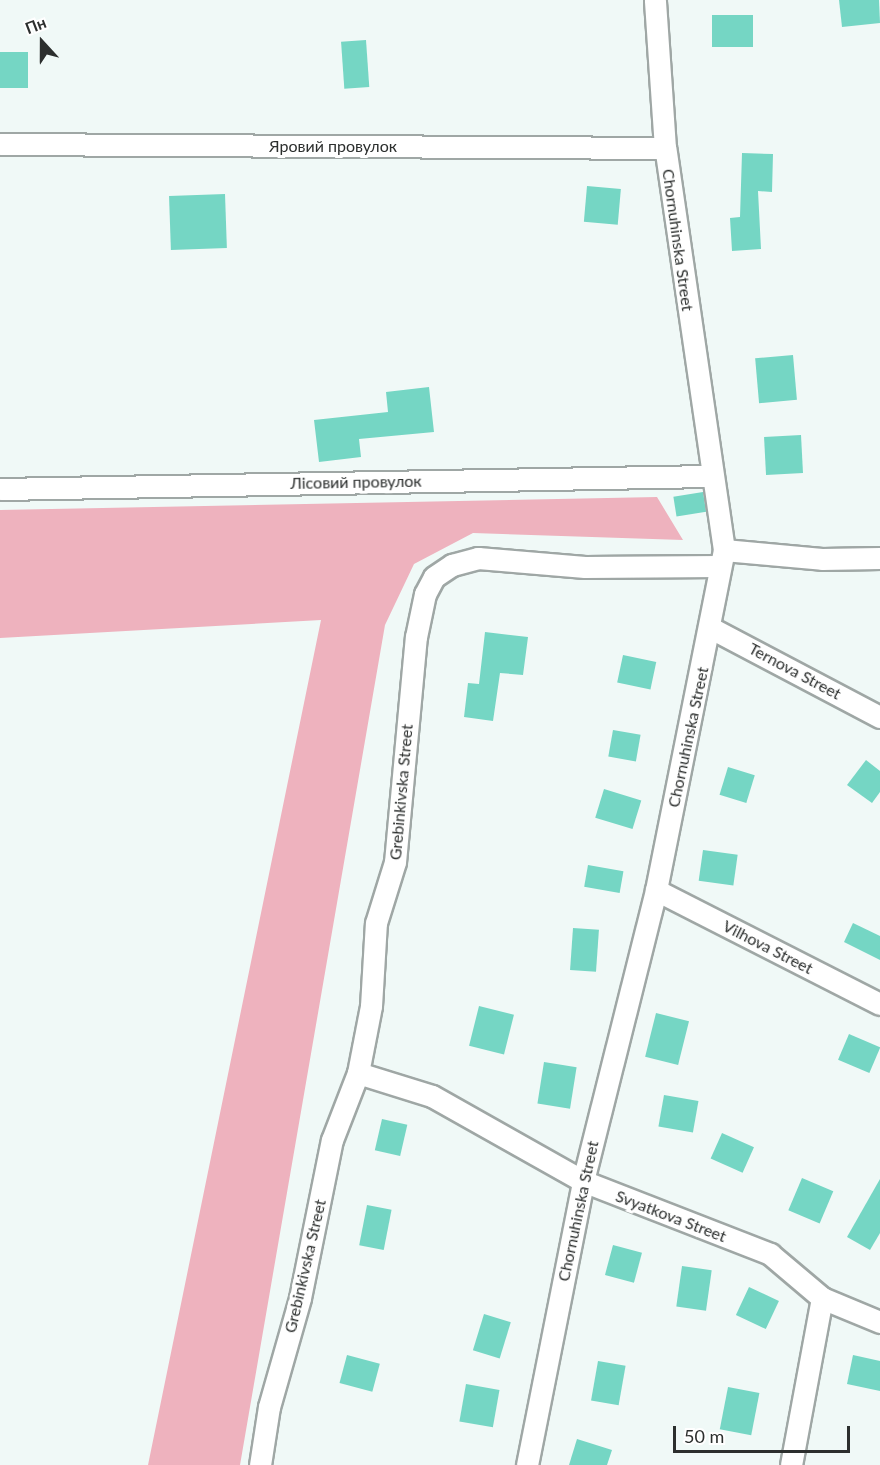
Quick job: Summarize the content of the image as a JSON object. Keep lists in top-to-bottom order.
{
  "streets": {
    "street": [
      "Яровий провулок",
      "Chornuhinska Street",
      "Лісовий провулок",
      "Ternova Street",
      "Grebinkivska Street",
      "Vilhova Street",
      "Svyatkova Street"
    ]
  },
  "crossings": [
    ["Яровий провулок", "Chornuhinska Street"],
    ["Chornuhinska Street", "Лісовий провулок"],
    ["Chornuhinska Street", "Ternova Street"],
    ["Chornuhinska Street", "Grebinkivska Street"],
    ["Chornuhinska Street", "Vilhova Street"],
    ["Chornuhinska Street", "Svyatkova Street"],
    ["Grebinkivska Street", "Svyatkova Street"]
  ],
  "scale_bar": "50 m",
  "north": "top"
}
